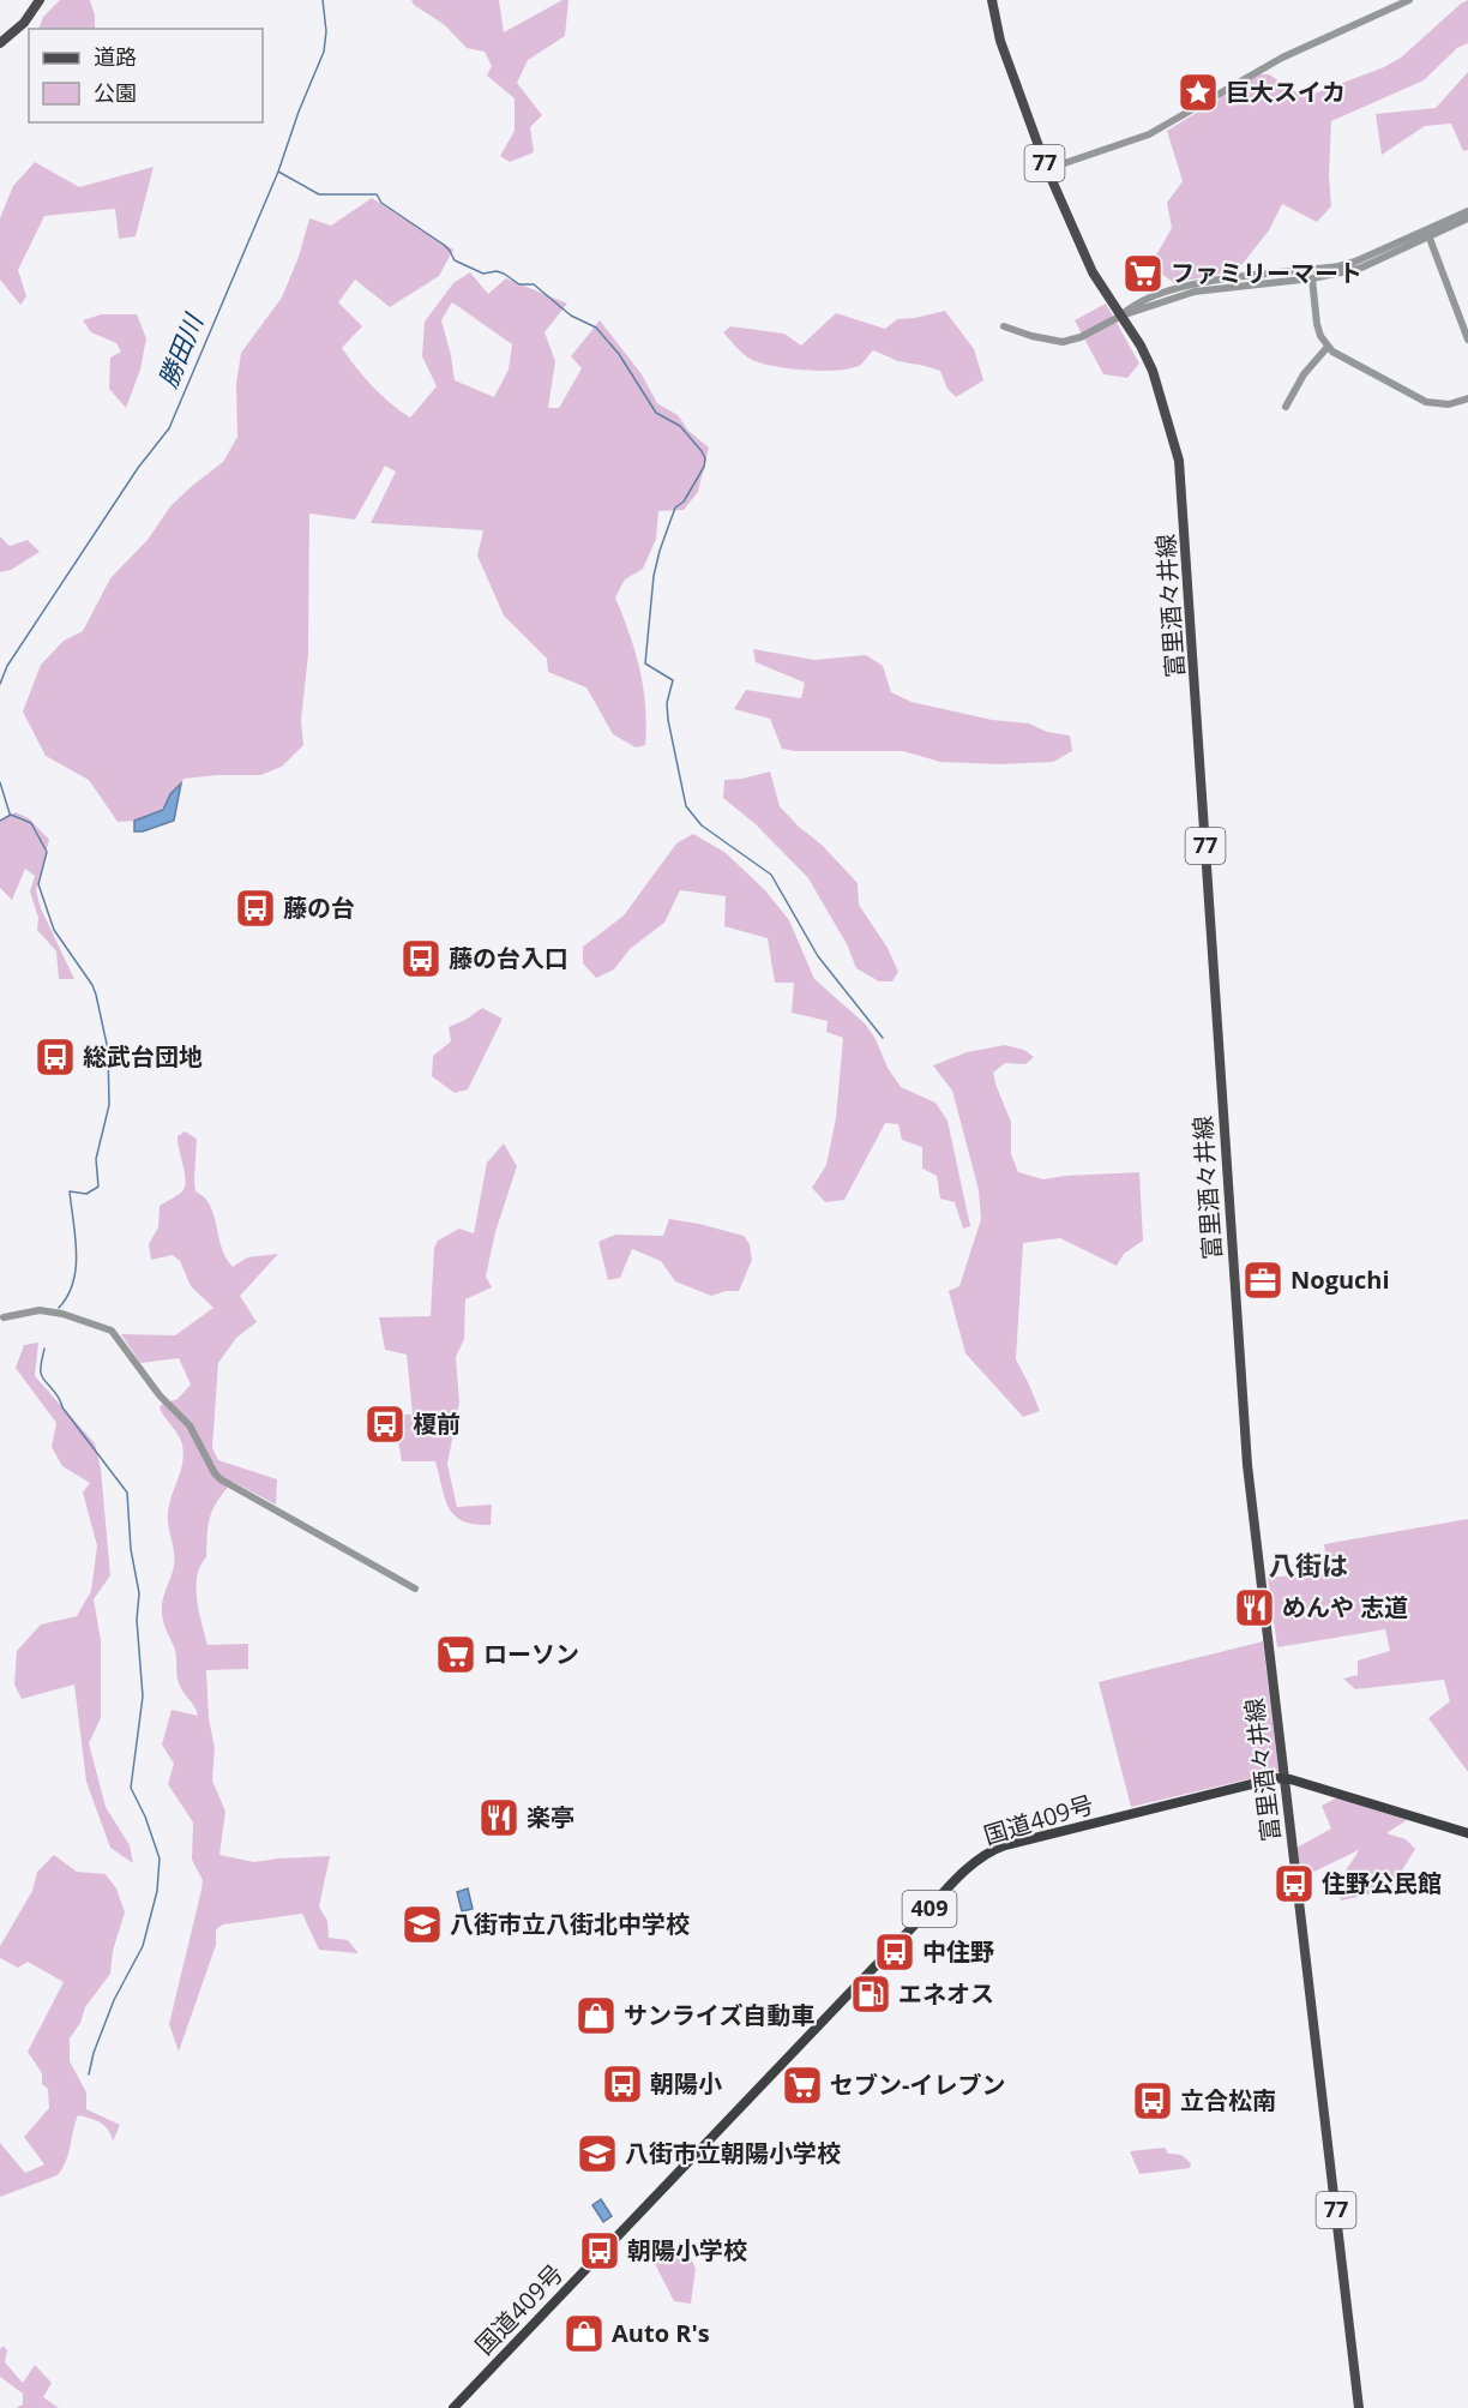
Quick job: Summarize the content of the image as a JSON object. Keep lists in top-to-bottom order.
{
  "streets": {
    "highway": ["国道409号", "409"],
    "main road": ["77", "富里酒々井線"]
  },
  "crossings": [
    ["富里酒々井線", "国道409号"]
  ],
  "districts": ["八街は"],
  "water": ["勝田川"],
  "places": {
    "place": ["巨大スイカ"],
    "supermarket": ["ファミリーマート", "ローソン", "セブン-イレブン"],
    "bus stop": [
      "藤の台",
      "藤の台入口",
      "総武台団地",
      "榎前",
      "住野公民館",
      "中住野",
      "朝陽小",
      "立合松南",
      "朝陽小学校"
    ],
    "office": ["Noguchi"],
    "restaurant": ["めんや 志道", "楽亭"],
    "school or university": ["八街市立八街北中学校", "八街市立朝陽小学校"],
    "fuel station": ["エネオス"],
    "shop": ["サンライズ自動車", "Auto R's"]
  },
  "legend": ["道路", "公園"]
}
